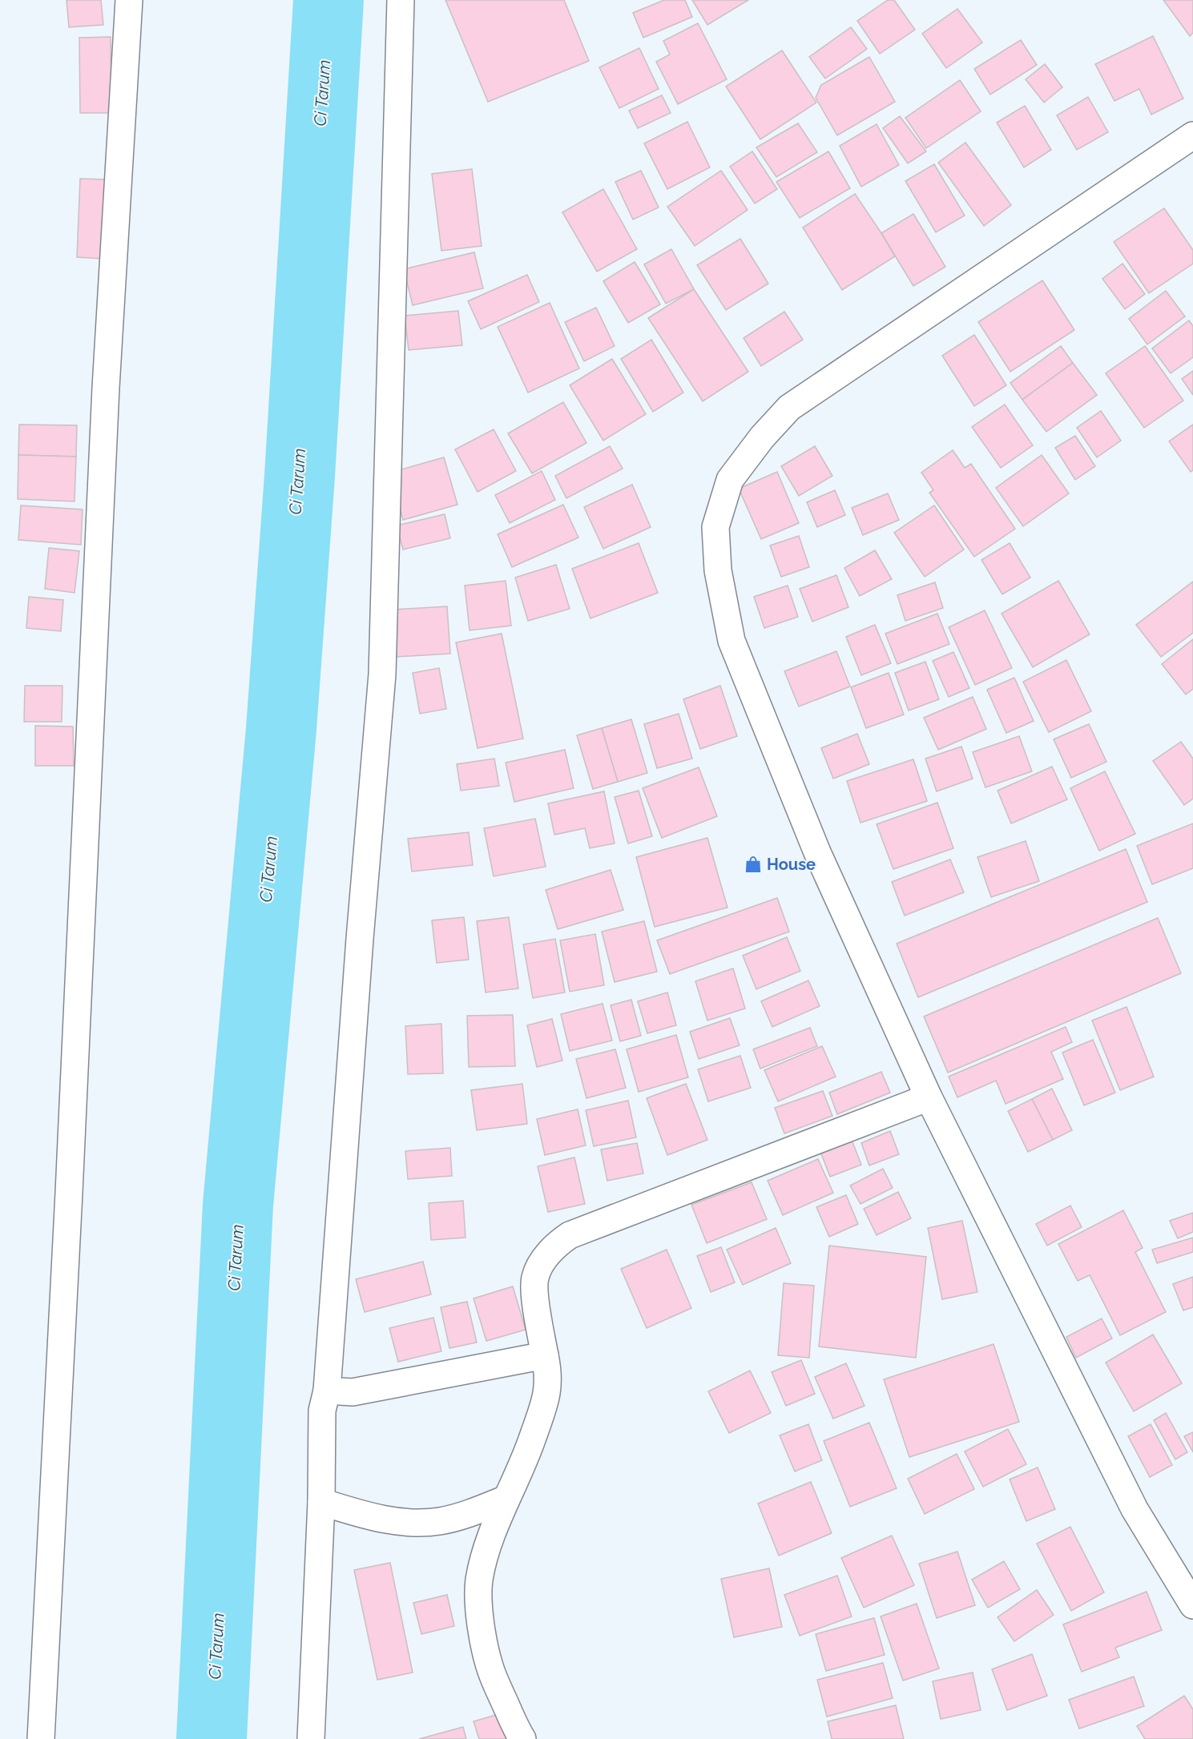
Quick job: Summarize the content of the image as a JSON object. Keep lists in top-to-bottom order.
{
  "water": ["Ci Tarum"],
  "places": {
    "shop": ["House"]
  }
}
